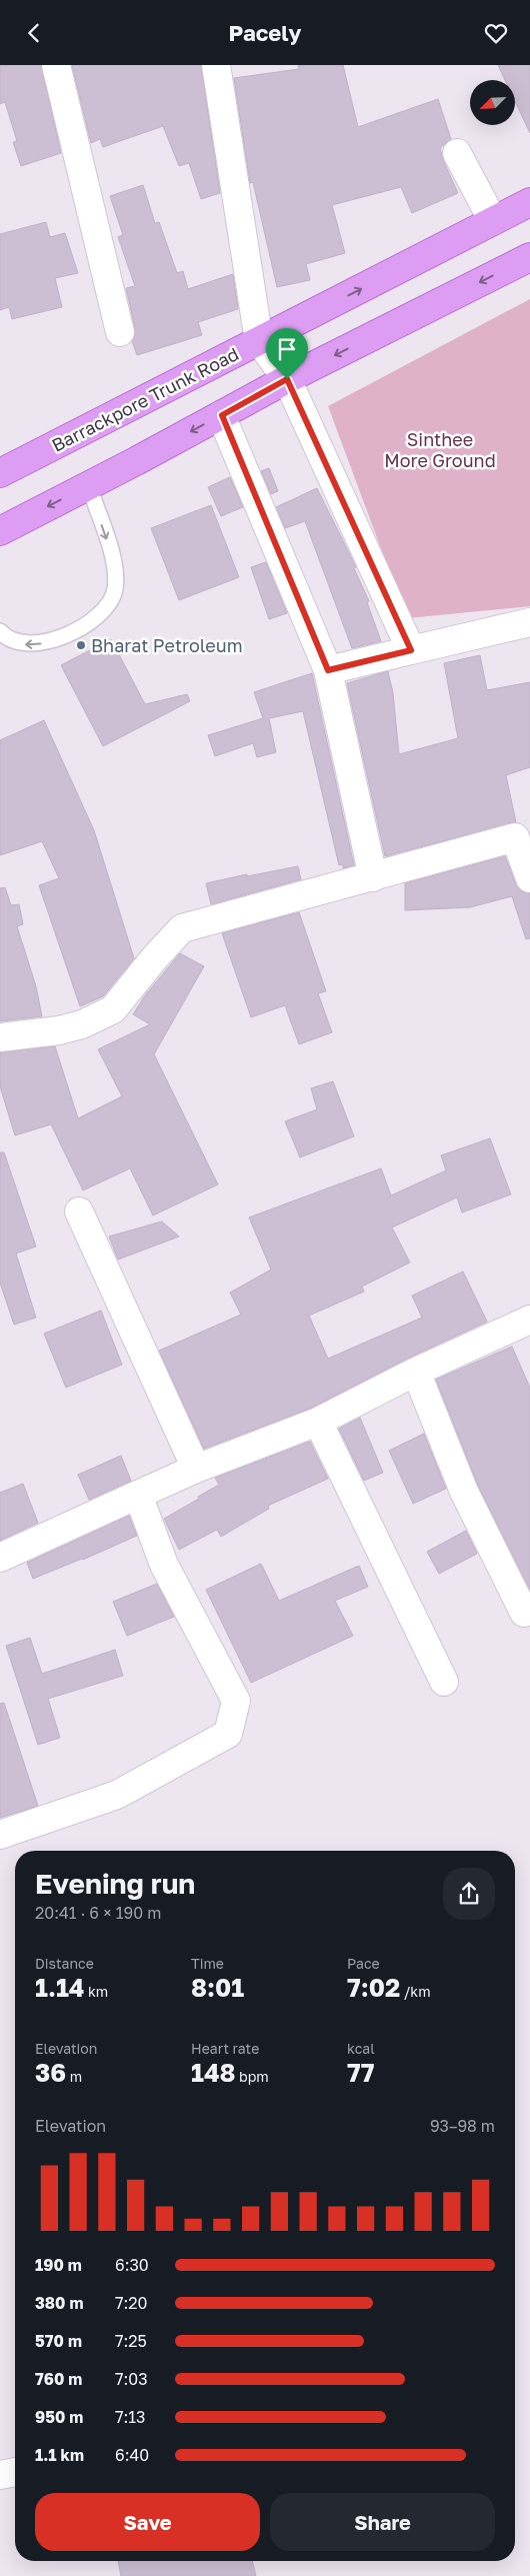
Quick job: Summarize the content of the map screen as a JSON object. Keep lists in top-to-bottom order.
{
  "streets": {
    "main road": ["Barrackpore Trunk Road"]
  },
  "parks": ["Sinthee More Ground"],
  "places": ["Bharat Petroleum"],
  "north": "bottom left",
  "page": {
    "header": "Pacely",
    "heading": ["Evening run", "20:41 · 6 × 190 m"],
    "stats": [
      ["Distance", "1.14 km"],
      ["Time", "8:01"],
      ["Pace", "7:02 /km"],
      ["Elevation", "36 m"],
      ["Heart rate", "148 bpm"],
      ["kcal", "77"]
    ],
    "chart": ["Elevation", "93–98 m"],
    "list": [
      {
        "name": "190 m",
        "note": "6:30"
      },
      {
        "name": "380 m",
        "note": "7:20"
      },
      {
        "name": "570 m",
        "note": "7:25"
      },
      {
        "name": "760 m",
        "note": "7:03"
      },
      {
        "name": "950 m",
        "note": "7:13"
      },
      {
        "name": "1.1 km",
        "note": "6:40"
      }
    ],
    "buttons": ["Save", "Share"]
  }
}
